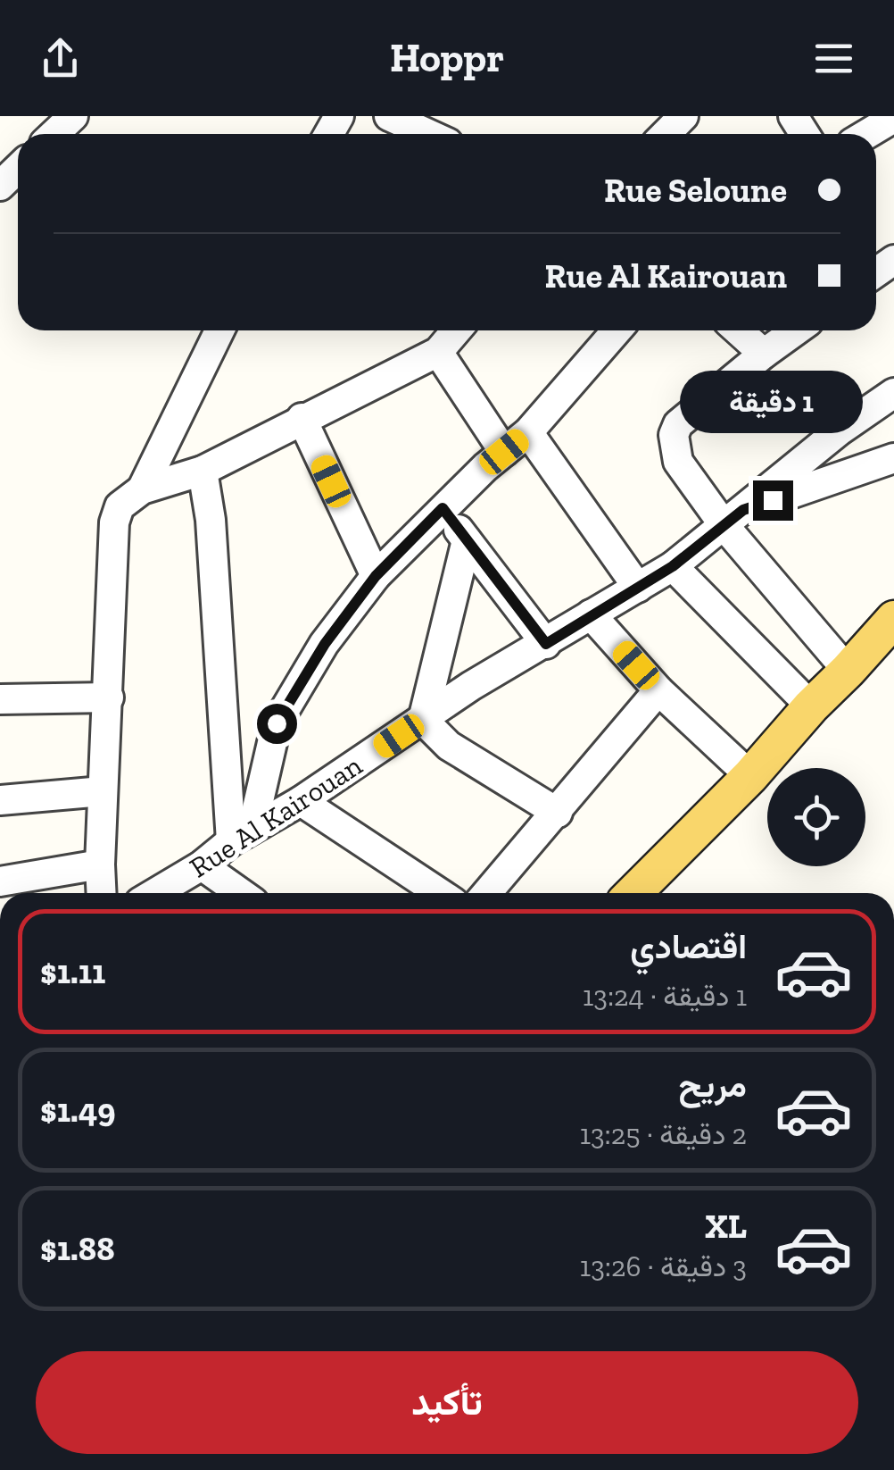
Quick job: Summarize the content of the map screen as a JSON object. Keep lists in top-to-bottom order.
{
  "streets": {
    "street": ["Rue Al Kairouan"]
  },
  "page": {
    "header": "Hoppr",
    "banner": ["Rue Seloune", "Rue Al Kairouan"],
    "bubble": "1 دقيقة",
    "list": [
      {
        "name": "اقتصادي",
        "note": "1 دقيقة · 13:24",
        "value": "$1.11"
      },
      {
        "name": "مريح",
        "note": "2 دقيقة · 13:25",
        "value": "$1.49"
      },
      {
        "name": "XL",
        "note": "3 دقيقة · 13:26",
        "value": "$1.88"
      }
    ],
    "buttons": "تأكيد"
  }
}
